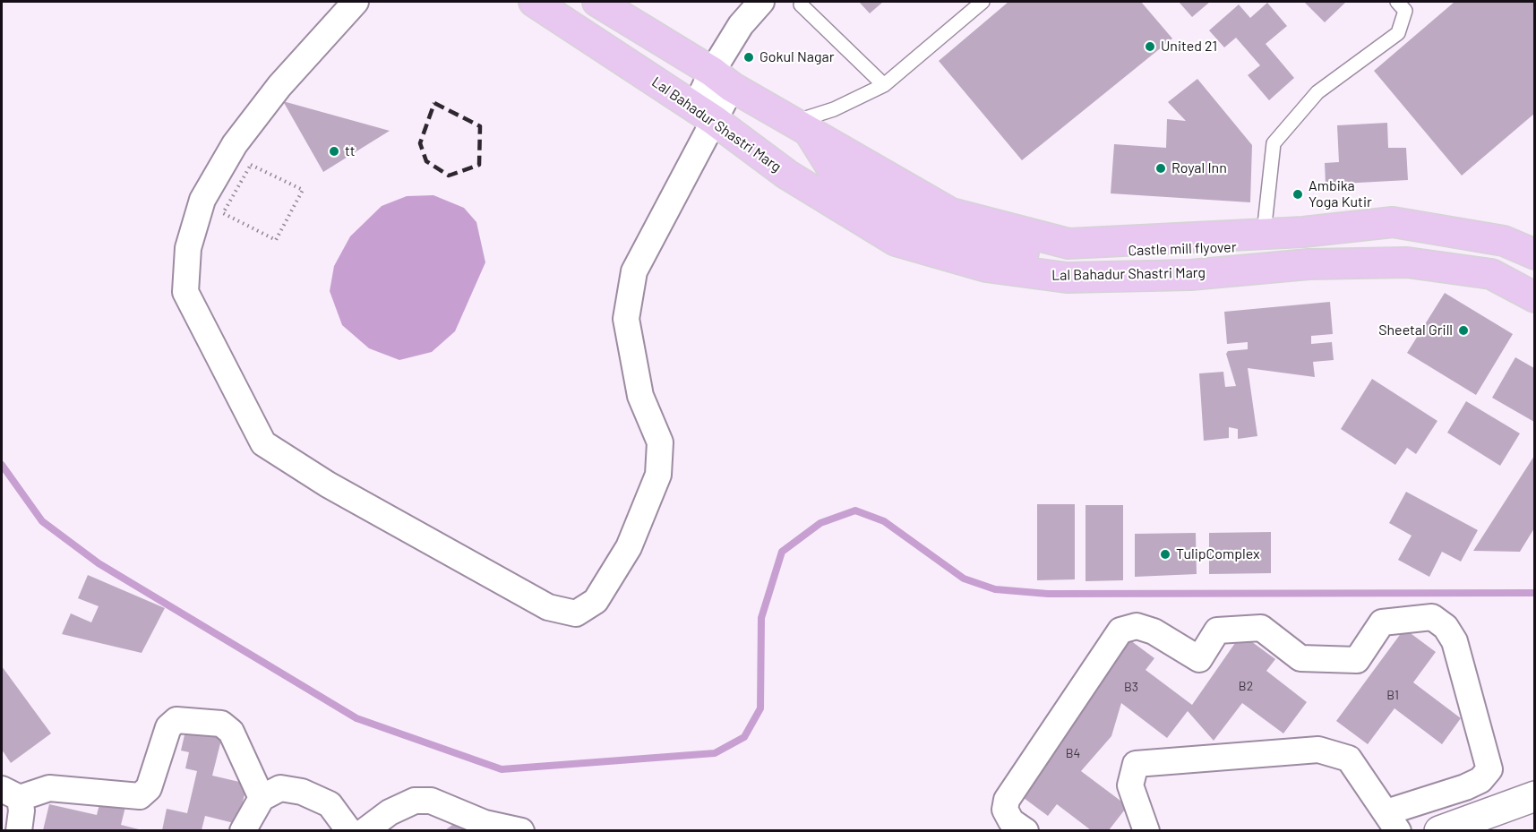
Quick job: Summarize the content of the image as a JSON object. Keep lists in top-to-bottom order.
{
  "streets": {
    "main road": ["Lal Bahadur Shastri Marg", "Castle mill flyover"]
  },
  "places": [
    "United 21",
    "Gokul Nagar",
    "tt",
    "Royal Inn",
    "Ambika Yoga Kutir",
    "Sheetal Grill",
    "TulipComplex"
  ],
  "house_numbers": [
    "B2",
    "B3",
    "B1",
    "B4"
  ]
}
